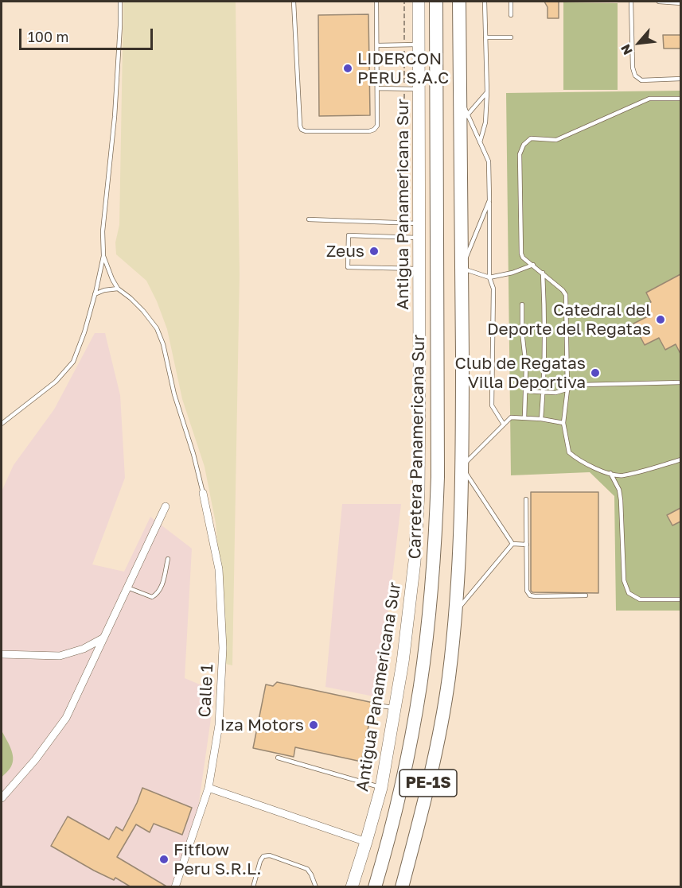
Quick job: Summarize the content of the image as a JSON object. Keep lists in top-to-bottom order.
{
  "streets": {
    "highway": ["Carretera Panamericana Sur", "PE-1S"],
    "main road": ["Antigua Panamericana Sur"],
    "street": ["Calle 1"]
  },
  "places": [
    "LIDERCON PERU S.A.C",
    "Zeus",
    "Catedral del Deporte del Regatas",
    "Club de Regatas Villa Deportiva",
    "Iza Motors",
    "Fitflow Peru S.R.L."
  ],
  "scale_bar": "100 m",
  "north": "bottom left"
}
